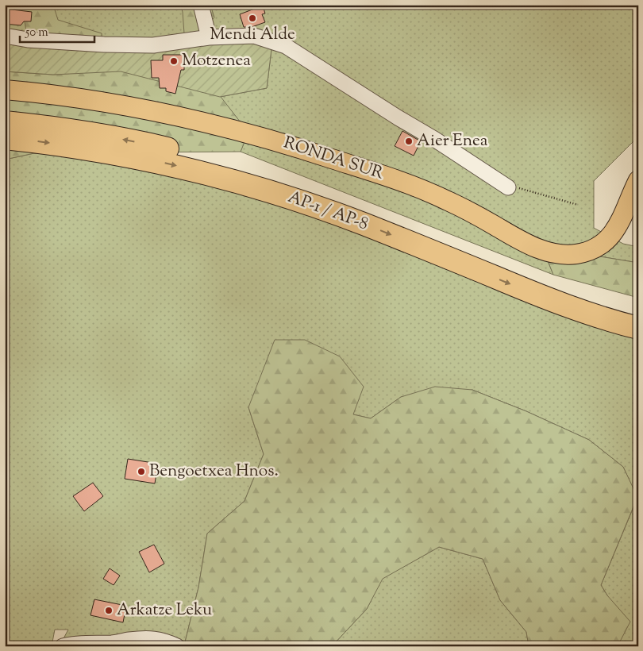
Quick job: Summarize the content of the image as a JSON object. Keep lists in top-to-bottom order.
{
  "streets": {
    "highway": ["AP-1 / AP-8"],
    "main road": ["RONDA SUR"]
  },
  "places": [
    "Mendi Alde",
    "Motzenea",
    "Aier Enea",
    "Bengoetxea Hnos.",
    "Arkatze Leku"
  ],
  "scale_bar": "50 m"
}
